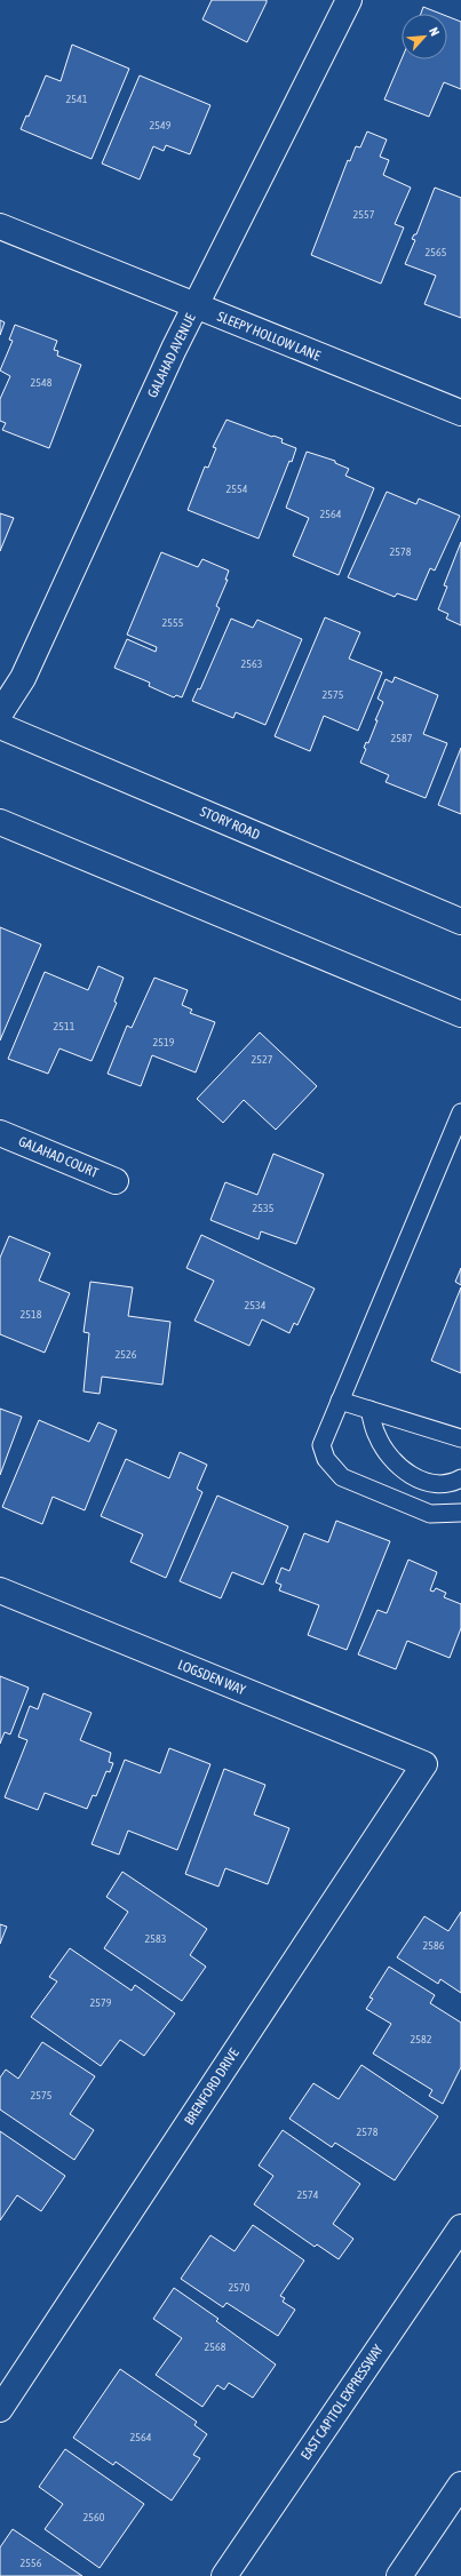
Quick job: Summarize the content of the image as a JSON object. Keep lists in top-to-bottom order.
{
  "streets": {
    "main road": [
      "SLEEPY HOLLOW LANE",
      "GALAHAD AVENUE",
      "STORY ROAD",
      "GALAHAD COURT",
      "LOGSDEN WAY",
      "BRENFORD DRIVE",
      "EAST CAPITOL EXPRESSWAY"
    ]
  },
  "crossings": [
    ["SLEEPY HOLLOW LANE", "GALAHAD AVENUE"],
    ["LOGSDEN WAY", "BRENFORD DRIVE"]
  ],
  "house_numbers": [
    "2541",
    "2549",
    "2557",
    "2565",
    "2548",
    "2554",
    "2564",
    "2578",
    "2555",
    "2563",
    "2575",
    "2587",
    "2511",
    "2519",
    "2527",
    "2535",
    "2534",
    "2518",
    "2526",
    "2583",
    "2586",
    "2579",
    "2582",
    "2575",
    "2578",
    "2574",
    "2570",
    "2568",
    "2564",
    "2560",
    "2556"
  ],
  "north": "top right"
}
